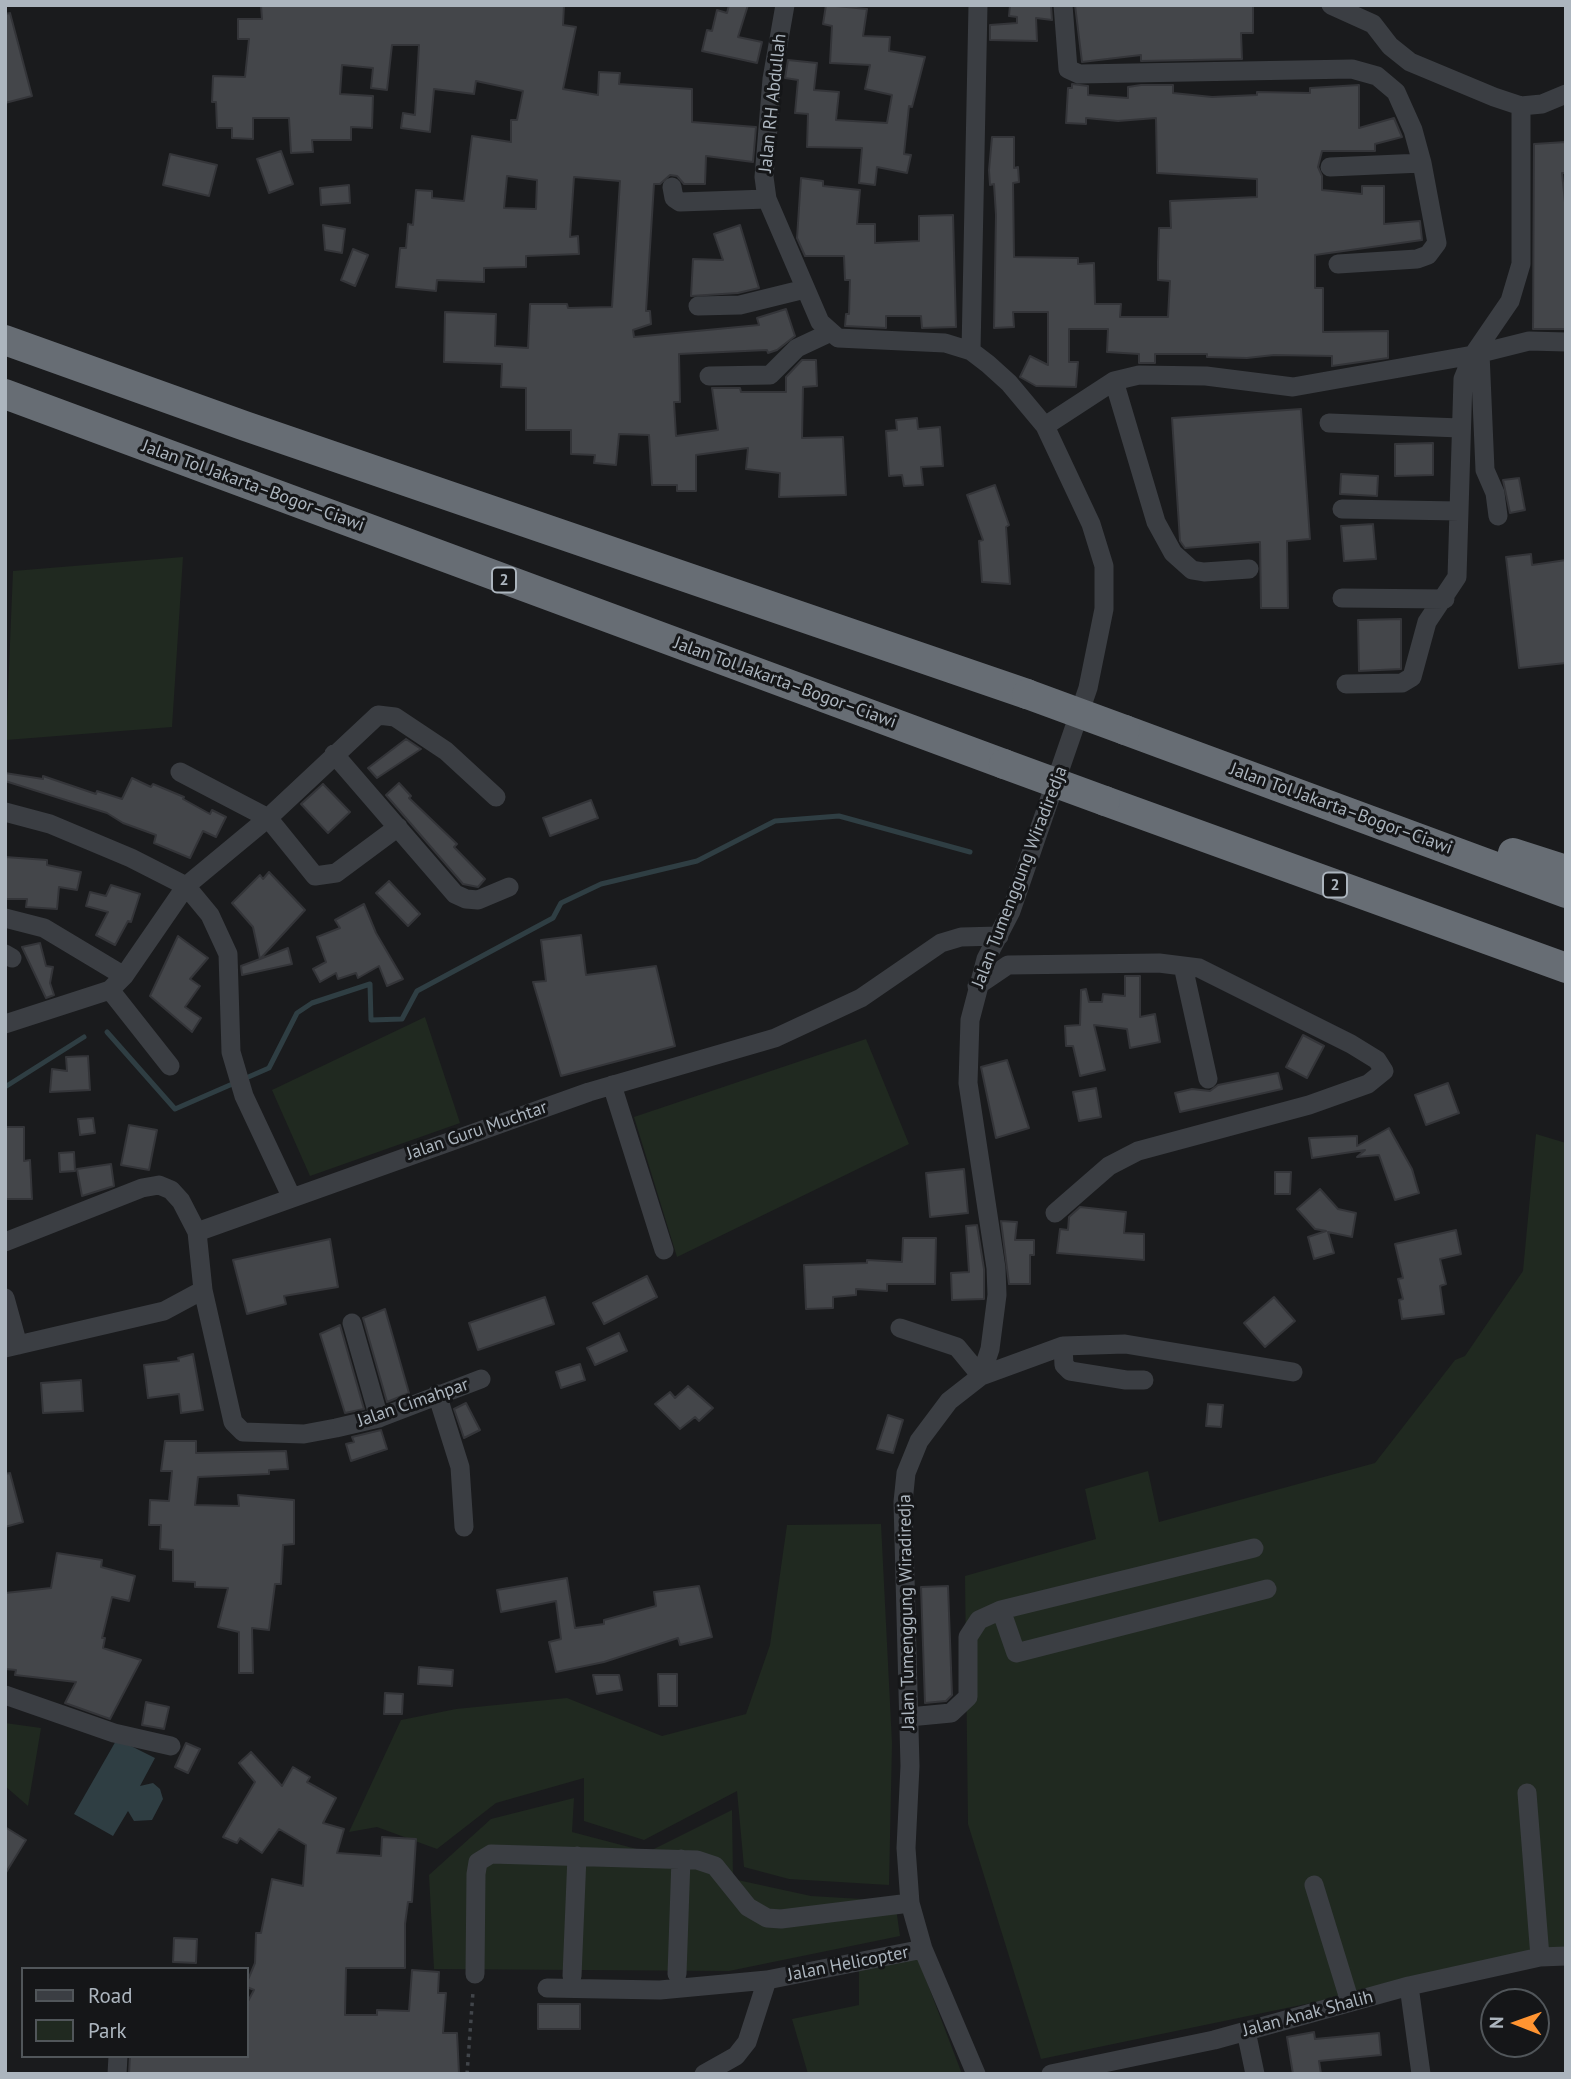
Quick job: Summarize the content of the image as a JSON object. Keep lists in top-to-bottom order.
{
  "streets": {
    "highway": ["Jalan Tol Jakarta–Bogor–Ciawi", "2"],
    "street": [
      "Jalan RH Abdullah",
      "Jalan Tumenggung Wiradiredja",
      "Jalan Guru Muchtar",
      "Jalan Cimahpar",
      "Jalan Helicopter",
      "Jalan Anak Shalih"
    ]
  },
  "crossings": [
    ["Jalan Tumenggung Wiradiredja", "Jalan Guru Muchtar"],
    ["Jalan Tumenggung Wiradiredja", "Jalan Helicopter"]
  ],
  "legend": ["Road", "Park"],
  "north": "left"
}
